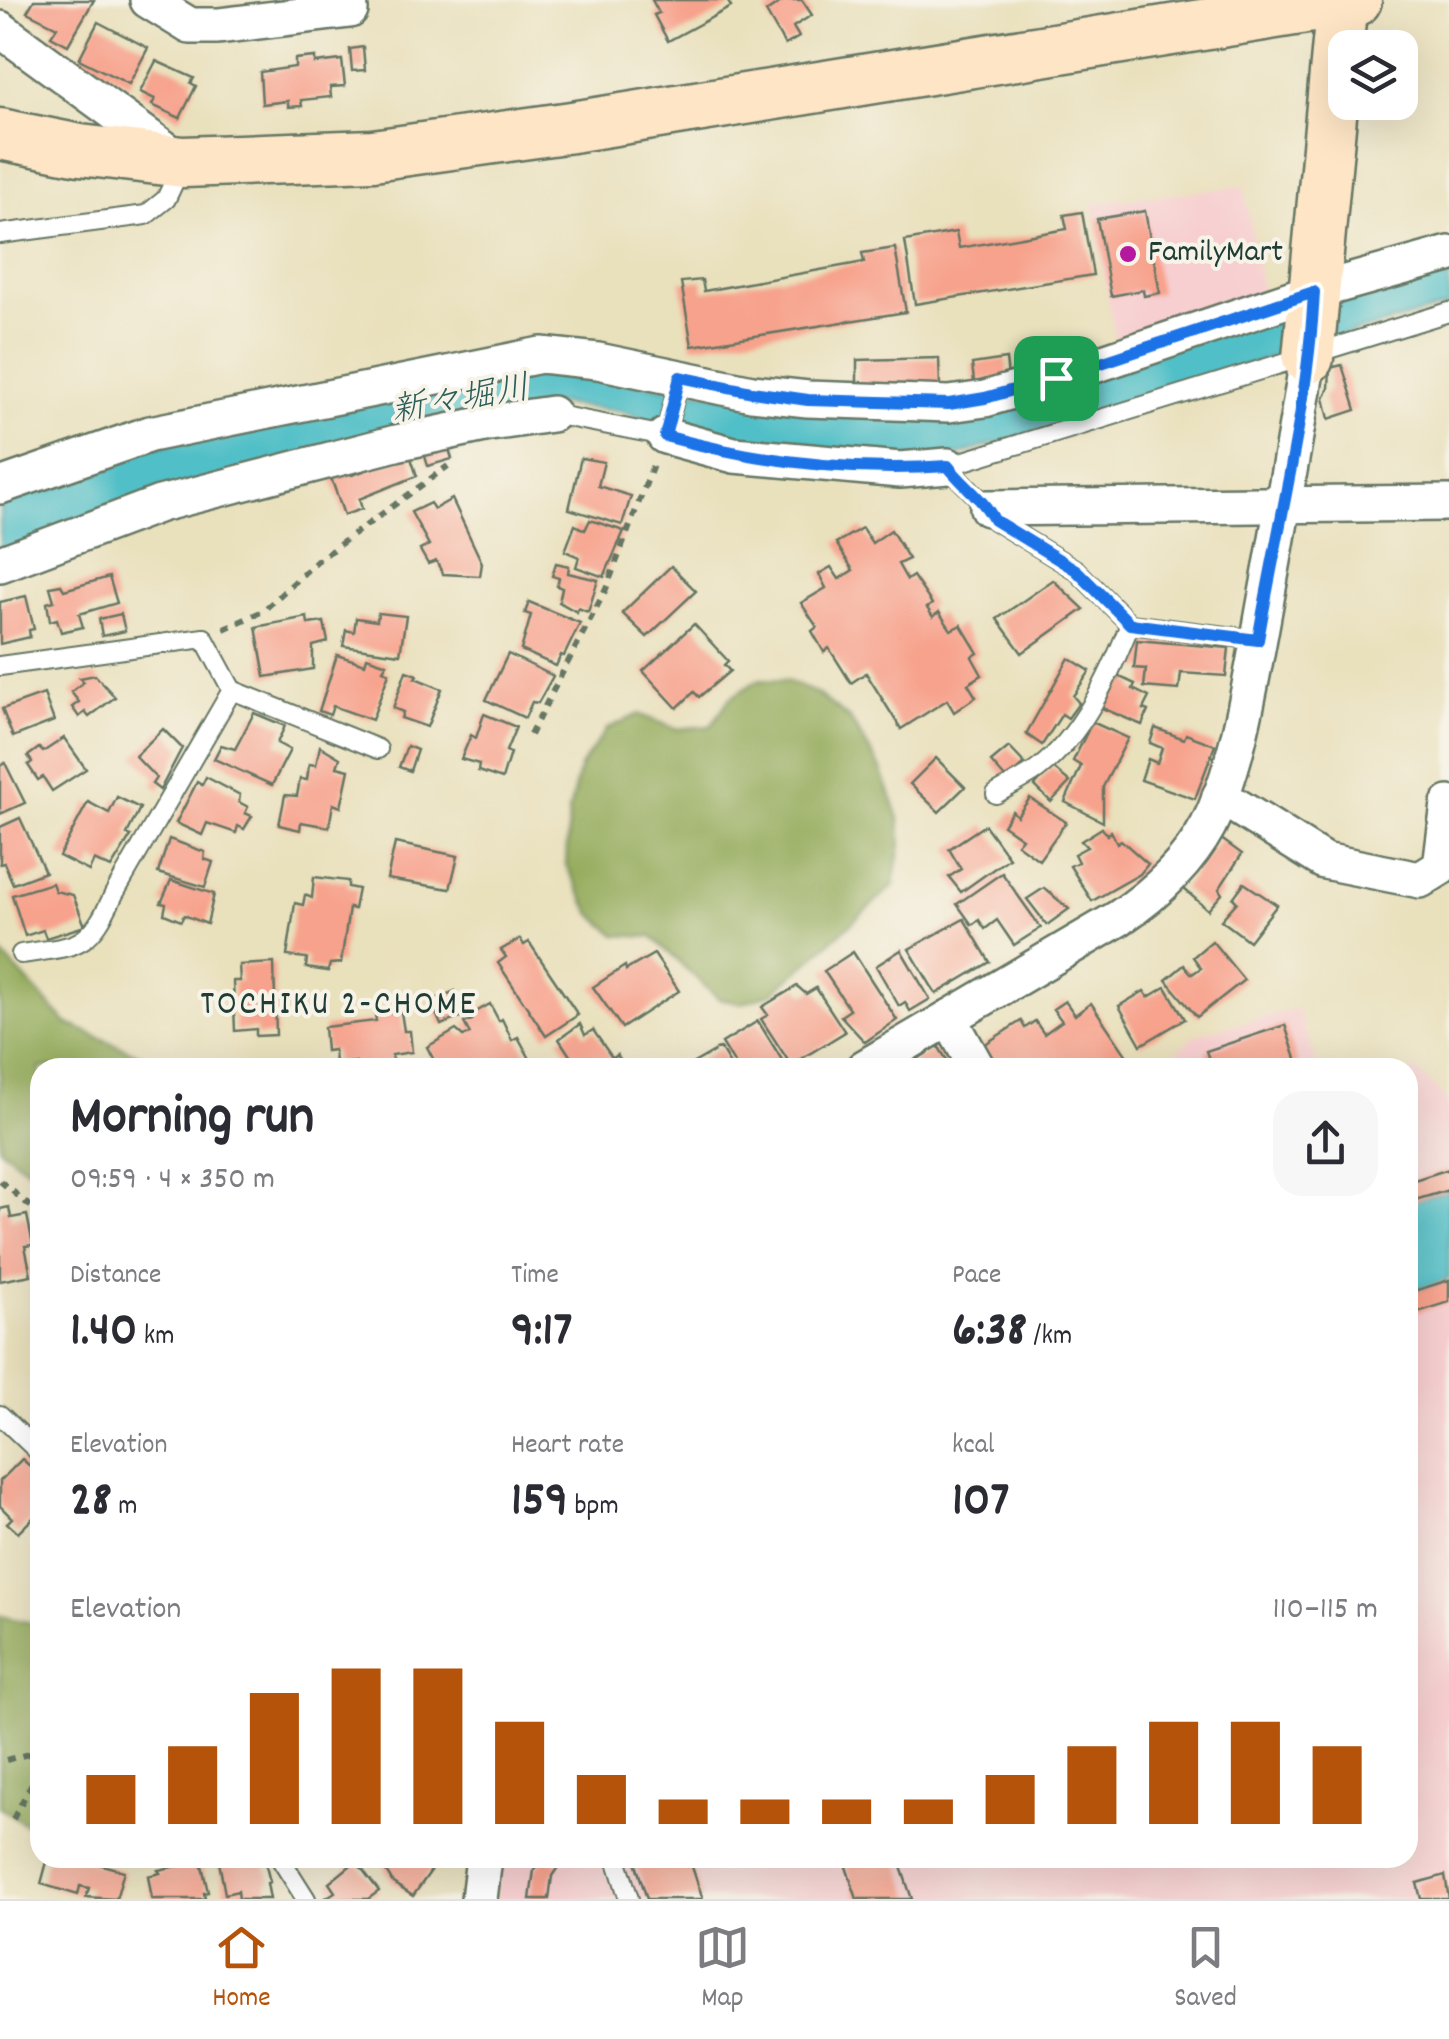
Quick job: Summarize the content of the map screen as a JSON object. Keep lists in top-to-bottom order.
{
  "districts": ["TOCHIKU 2-CHOME"],
  "water": ["新々堀川"],
  "places": ["FamilyMart"],
  "page": {
    "heading": ["Morning run", "09:59 · 4 × 350 m"],
    "stats": [
      ["Distance", "1.40 km"],
      ["Time", "9:17"],
      ["Pace", "6:38 /km"],
      ["Elevation", "28 m"],
      ["Heart rate", "159 bpm"],
      ["kcal", "107"]
    ],
    "chart": ["Elevation", "110–115 m"],
    "tabs": ["Home", "Map", "Saved"]
  }
}
